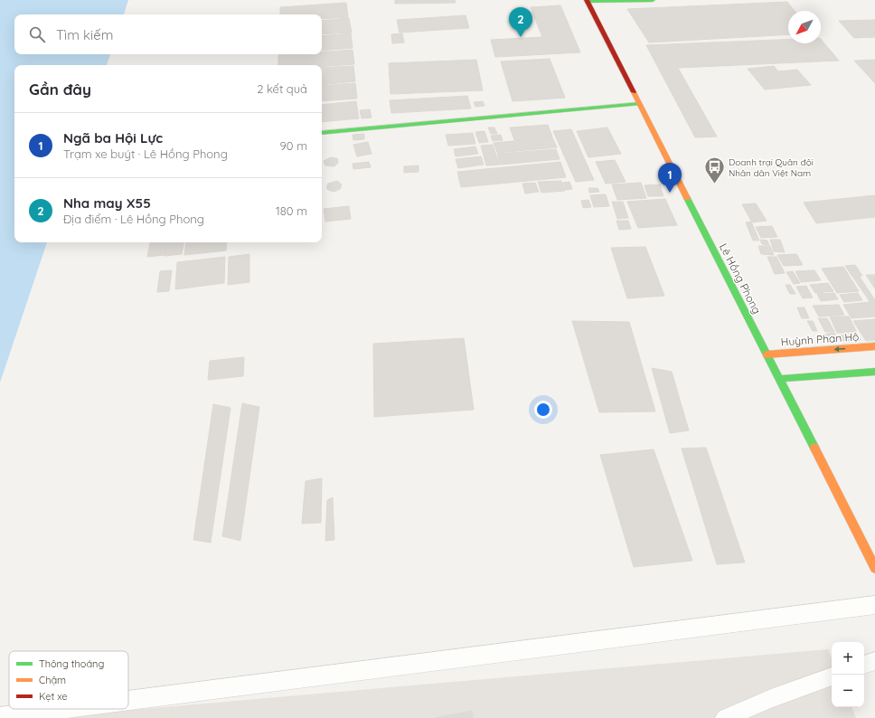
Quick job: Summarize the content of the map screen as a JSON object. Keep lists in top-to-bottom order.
{
  "streets": {
    "main road": ["Lê Hồng Phong", "Huỳnh Phan Hộ"]
  },
  "crossings": [
    ["Lê Hồng Phong", "Huỳnh Phan Hộ"]
  ],
  "places": {
    "bus stop": ["Doanh trại Quân đội Nhân dân Việt Nam"]
  },
  "legend": ["Thông thoáng", "Chậm", "Kẹt xe"],
  "north": "bottom left",
  "page": {
    "pins": ["2", "1"],
    "search": "Tìm kiếm",
    "heading": ["Gần đây", "2 kết quả"],
    "list": [
      {
        "mark": "1",
        "name": "Ngã ba Hội Lực",
        "note": "Trạm xe buýt · Lê Hồng Phong",
        "value": "90 m"
      },
      {
        "mark": "2",
        "name": "Nha may X55",
        "note": "Địa điểm · Lê Hồng Phong",
        "value": "180 m"
      }
    ],
    "map_buttons": ["+", "−"]
  }
}
